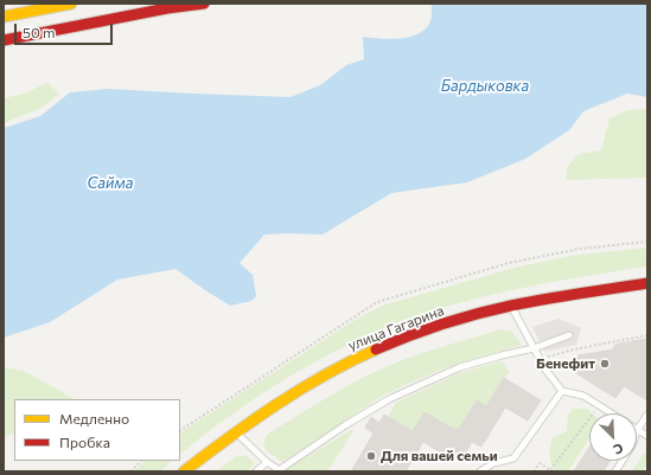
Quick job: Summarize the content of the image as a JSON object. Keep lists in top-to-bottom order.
{
  "streets": {
    "main road": ["улица Гагарина"]
  },
  "water": ["Бардыковка", "Сайма"],
  "places": ["Бенефит", "Для вашей семьи"],
  "legend": ["Медленно", "Пробка"],
  "scale_bar": "50 m",
  "north": "bottom right"
}
